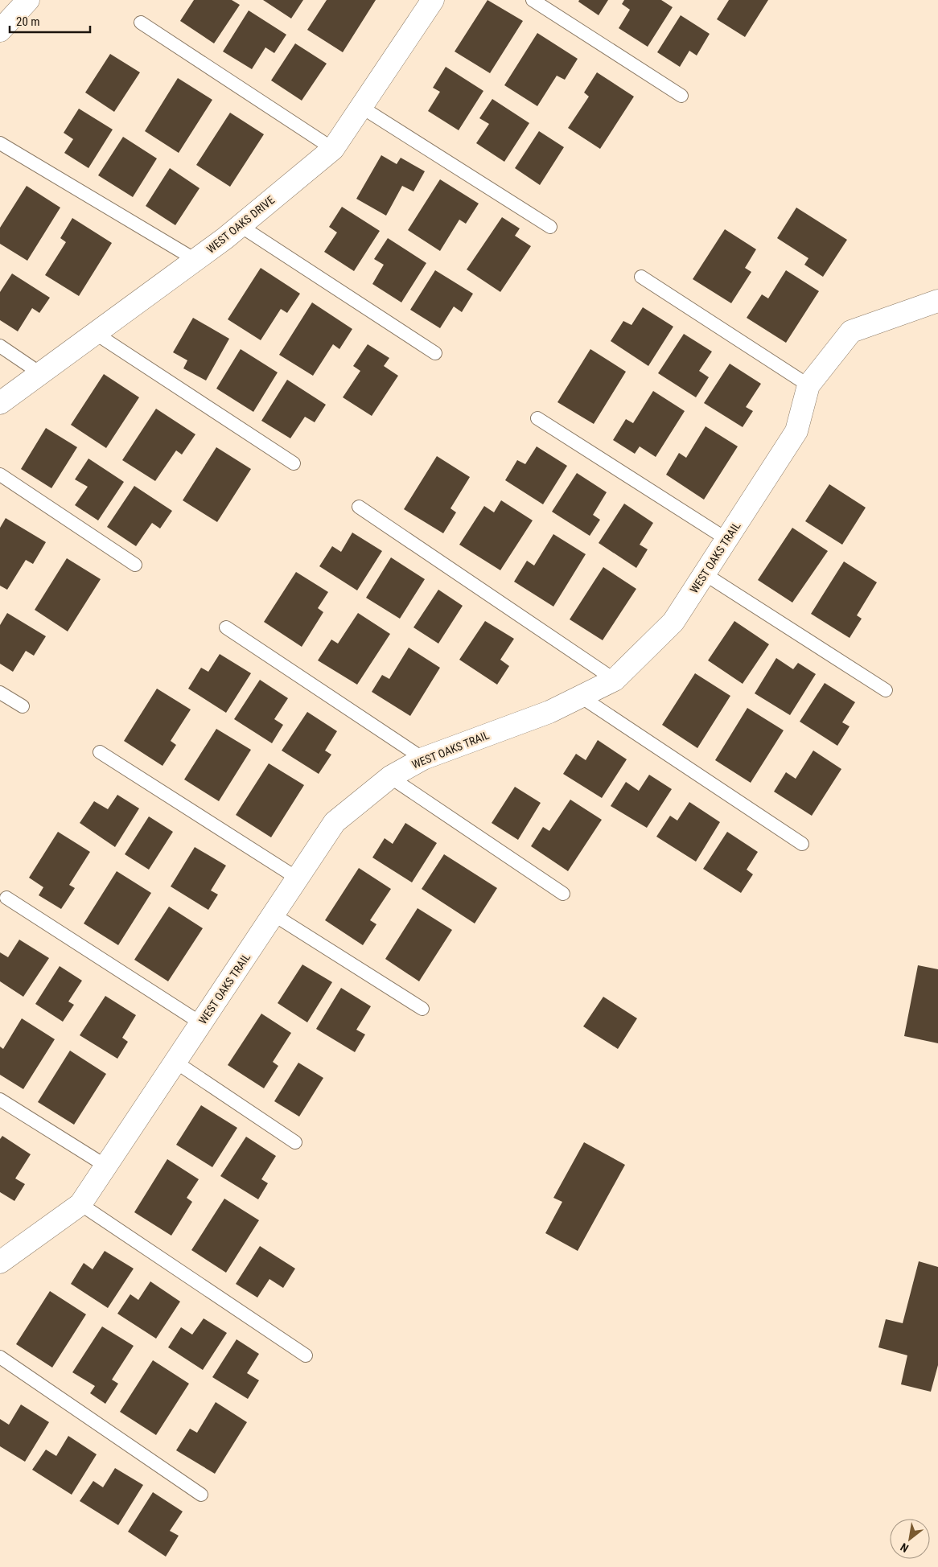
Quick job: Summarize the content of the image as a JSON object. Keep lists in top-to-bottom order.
{
  "streets": {
    "street": ["WEST OAKS DRIVE", "WEST OAKS TRAIL"]
  },
  "scale_bar": "20 m",
  "north": "bottom left"
}
